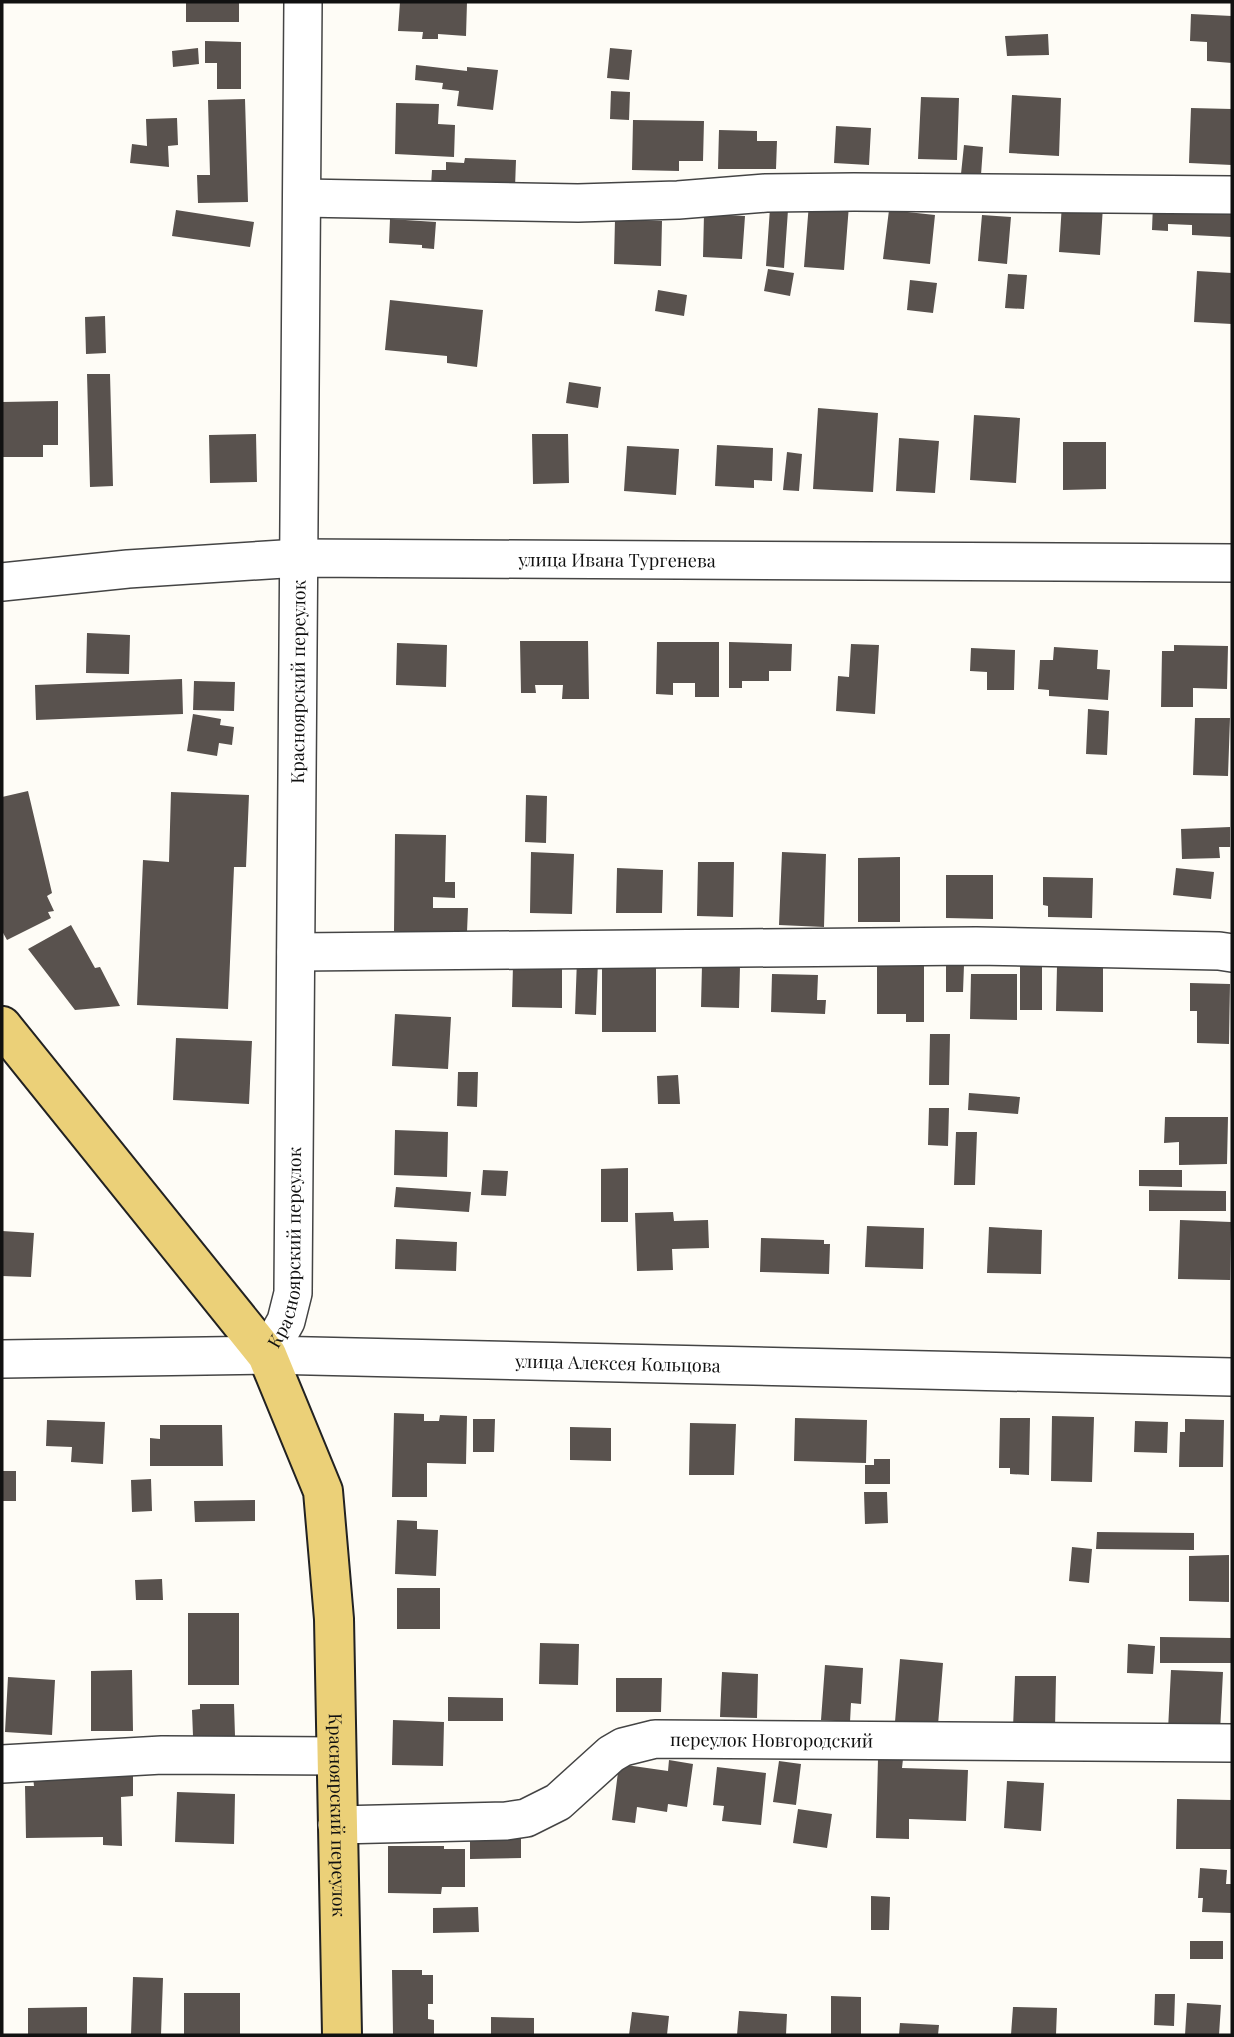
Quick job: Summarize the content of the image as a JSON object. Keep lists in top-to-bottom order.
{
  "streets": {
    "main road": ["Красноярский переулок"],
    "street": ["улица Ивана Тургенева", "улица Алексея Кольцова", "переулок Новгородский"]
  },
  "crossings": [
    ["улица Ивана Тургенева", "Красноярский переулок"],
    ["Красноярский переулок", "улица Алексея Кольцова"],
    ["Красноярский переулок", "переулок Новгородский"]
  ]
}
